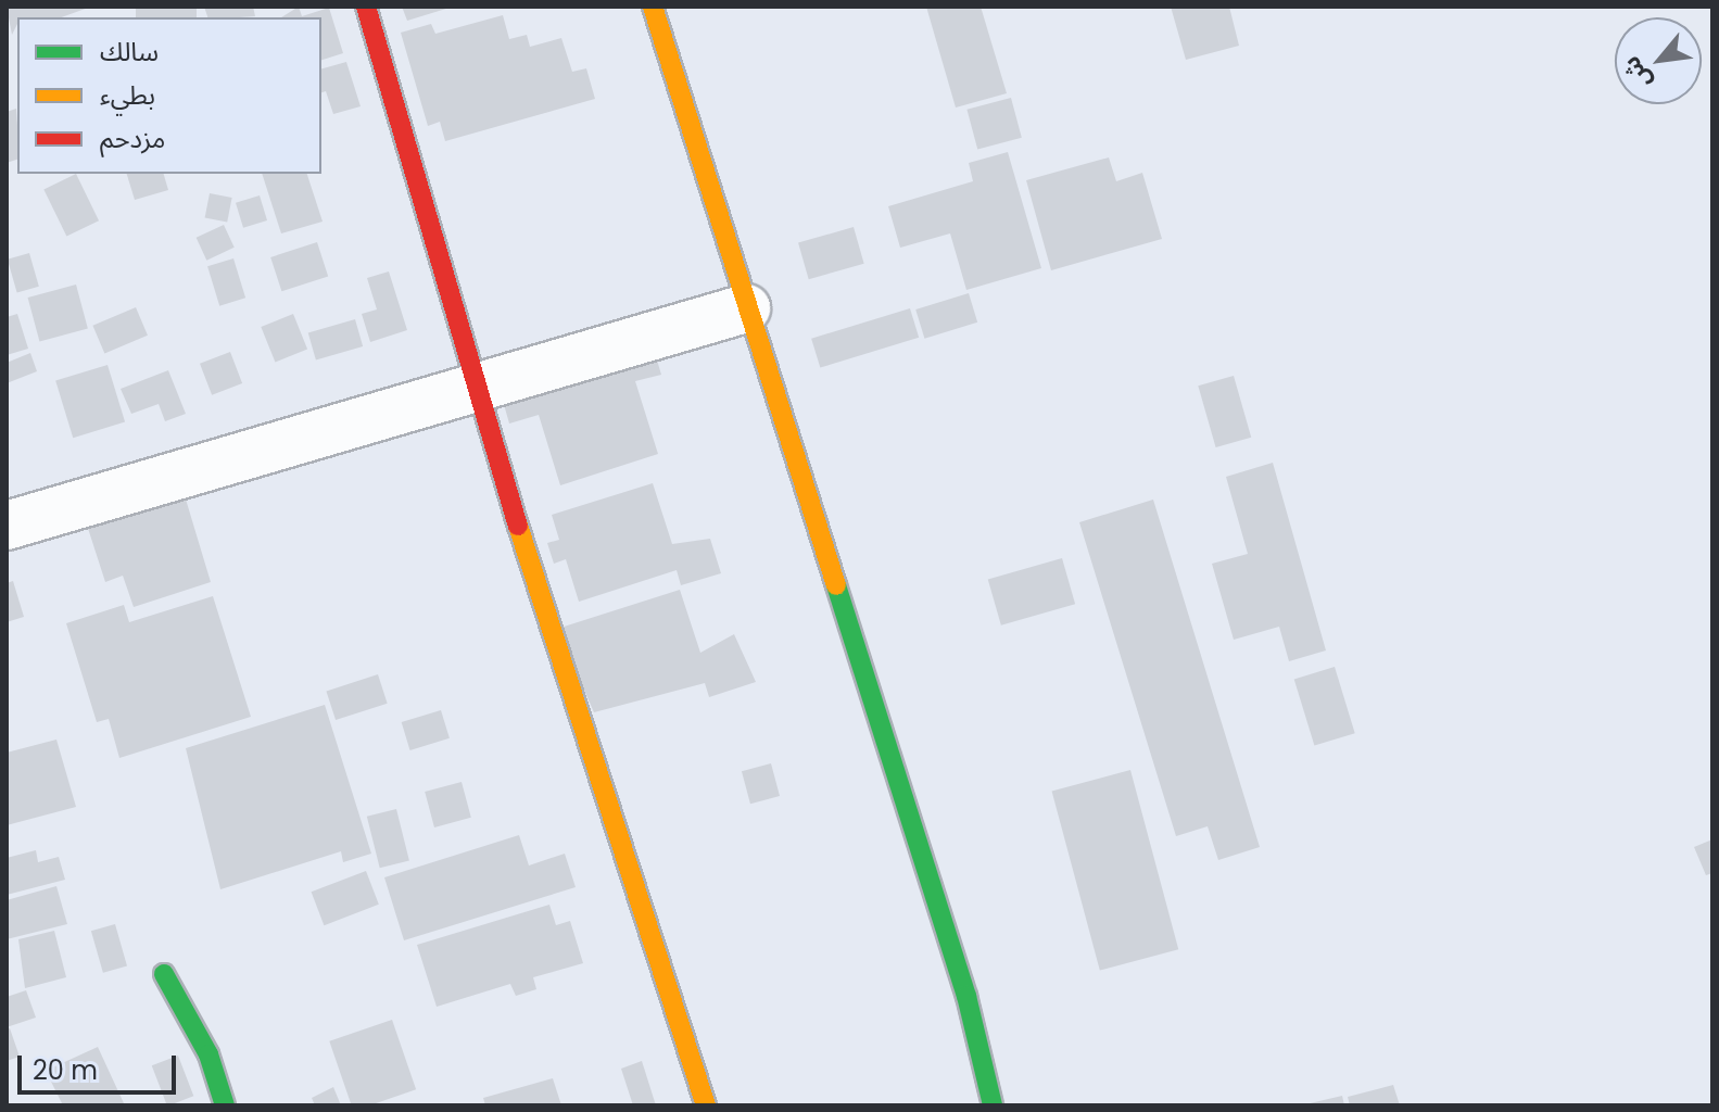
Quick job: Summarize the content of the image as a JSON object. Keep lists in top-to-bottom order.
{
  "legend": ["سالك", "بطيء", "مزدحم"],
  "scale_bar": "20 m",
  "north": "bottom left"
}
